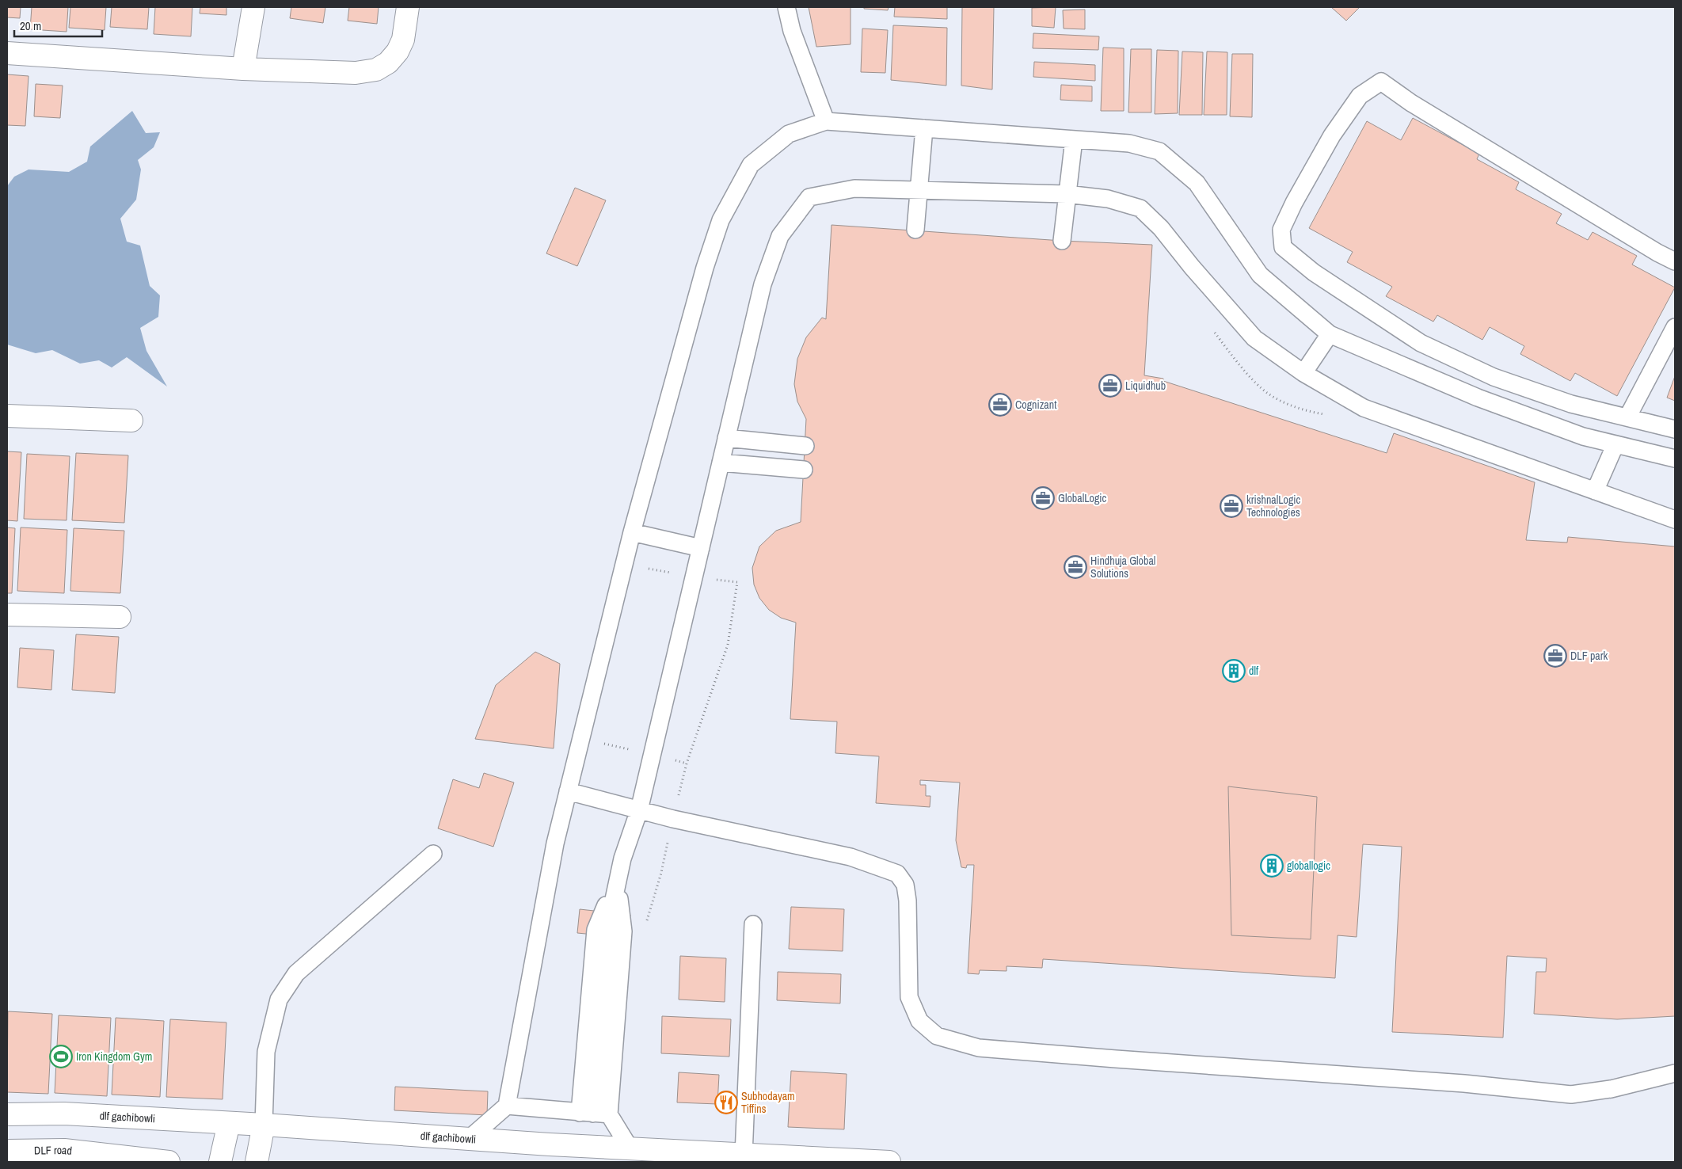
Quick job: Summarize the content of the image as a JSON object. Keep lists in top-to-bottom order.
{
  "streets": {
    "main road": ["dlf gachibowli", "DLF road"]
  },
  "places": {
    "office": [
      "Liquidhub",
      "Cognizant",
      "GlobalLogic",
      "krishnalLogic Technologies",
      "Hindhuja Global Solutions",
      "DLF park"
    ],
    "building": ["dlf", "globallogic"],
    "sports": ["Iron Kingdom Gym"],
    "restaurant": ["Subhodayam Tiffins"]
  },
  "scale_bar": "20 m"
}
